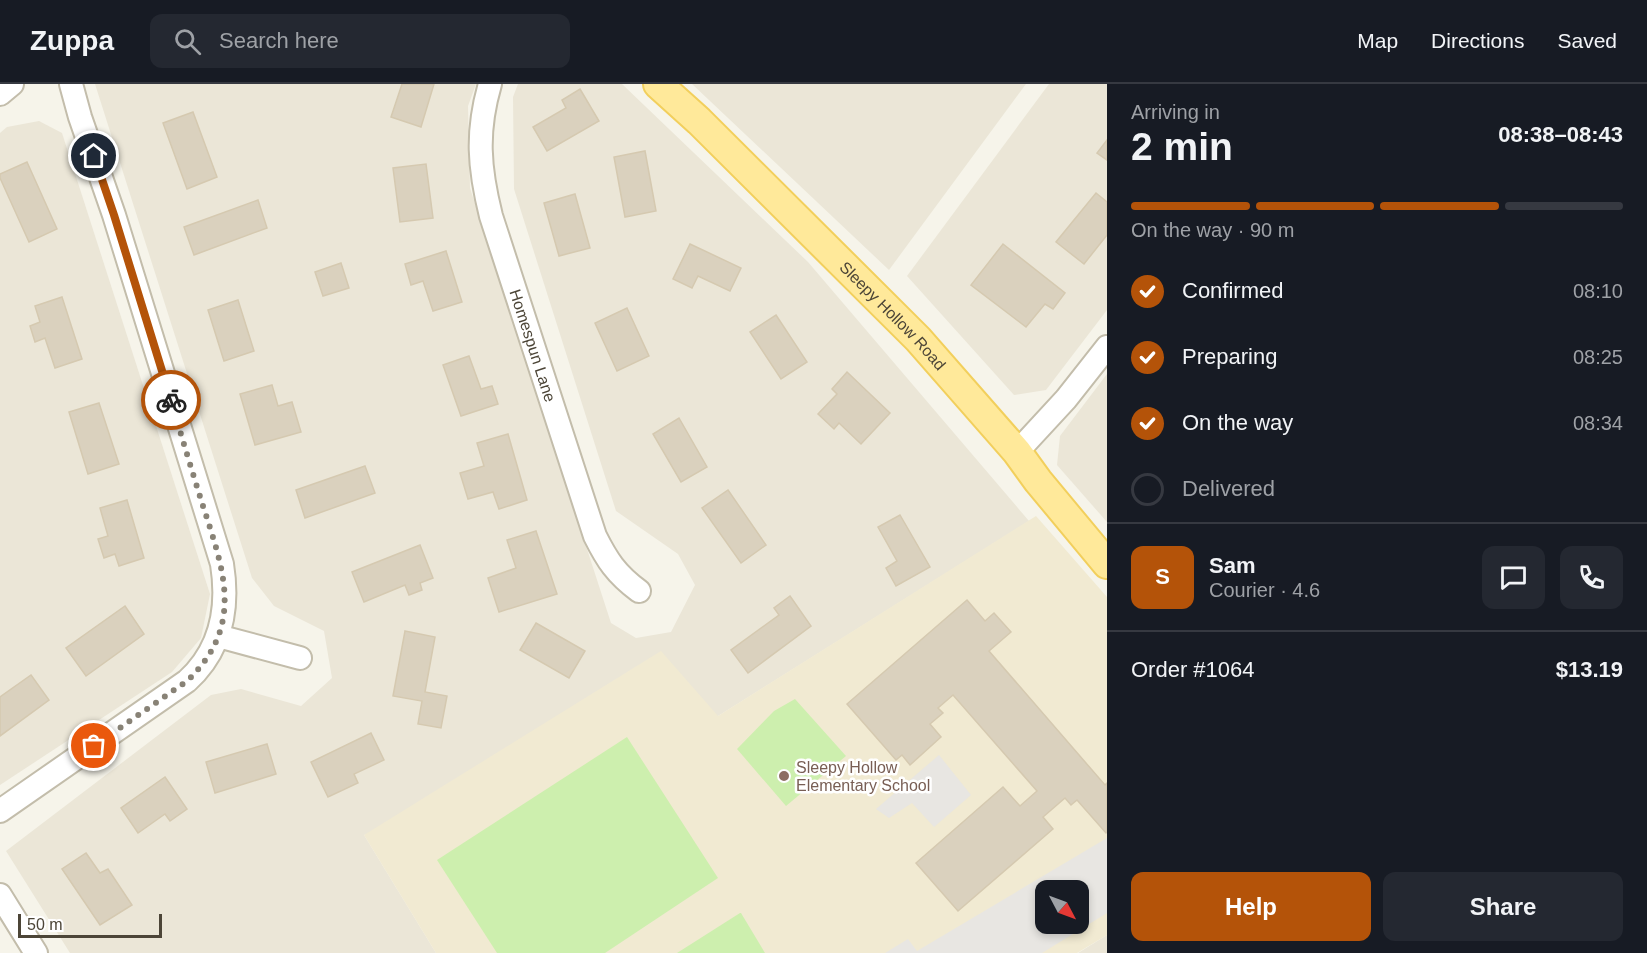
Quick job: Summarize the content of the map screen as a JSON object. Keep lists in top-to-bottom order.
{
  "streets": {
    "main road": ["Sleepy Hollow Road"],
    "street": ["Homespun Lane"]
  },
  "places": ["Sleepy Hollow Elementary School"],
  "scale_bar": "50 m",
  "north": "bottom right",
  "page": {
    "header": "Zuppa",
    "search": "Search here",
    "nav": ["Map", "Directions", "Saved"],
    "heading": ["2 min", "Arriving in", "08:38–08:43"],
    "panel": [
      "Sam",
      "Courier · 4.6",
      "Order #1064",
      "$13.19"
    ],
    "bar": "On the way · 90 m",
    "list": [
      ["Confirmed", "08:10"],
      ["Preparing", "08:25"],
      ["On the way", "08:34"],
      "Delivered"
    ],
    "round": "S",
    "buttons": ["Help", "Share"],
    "scale": "50 m"
  }
}
